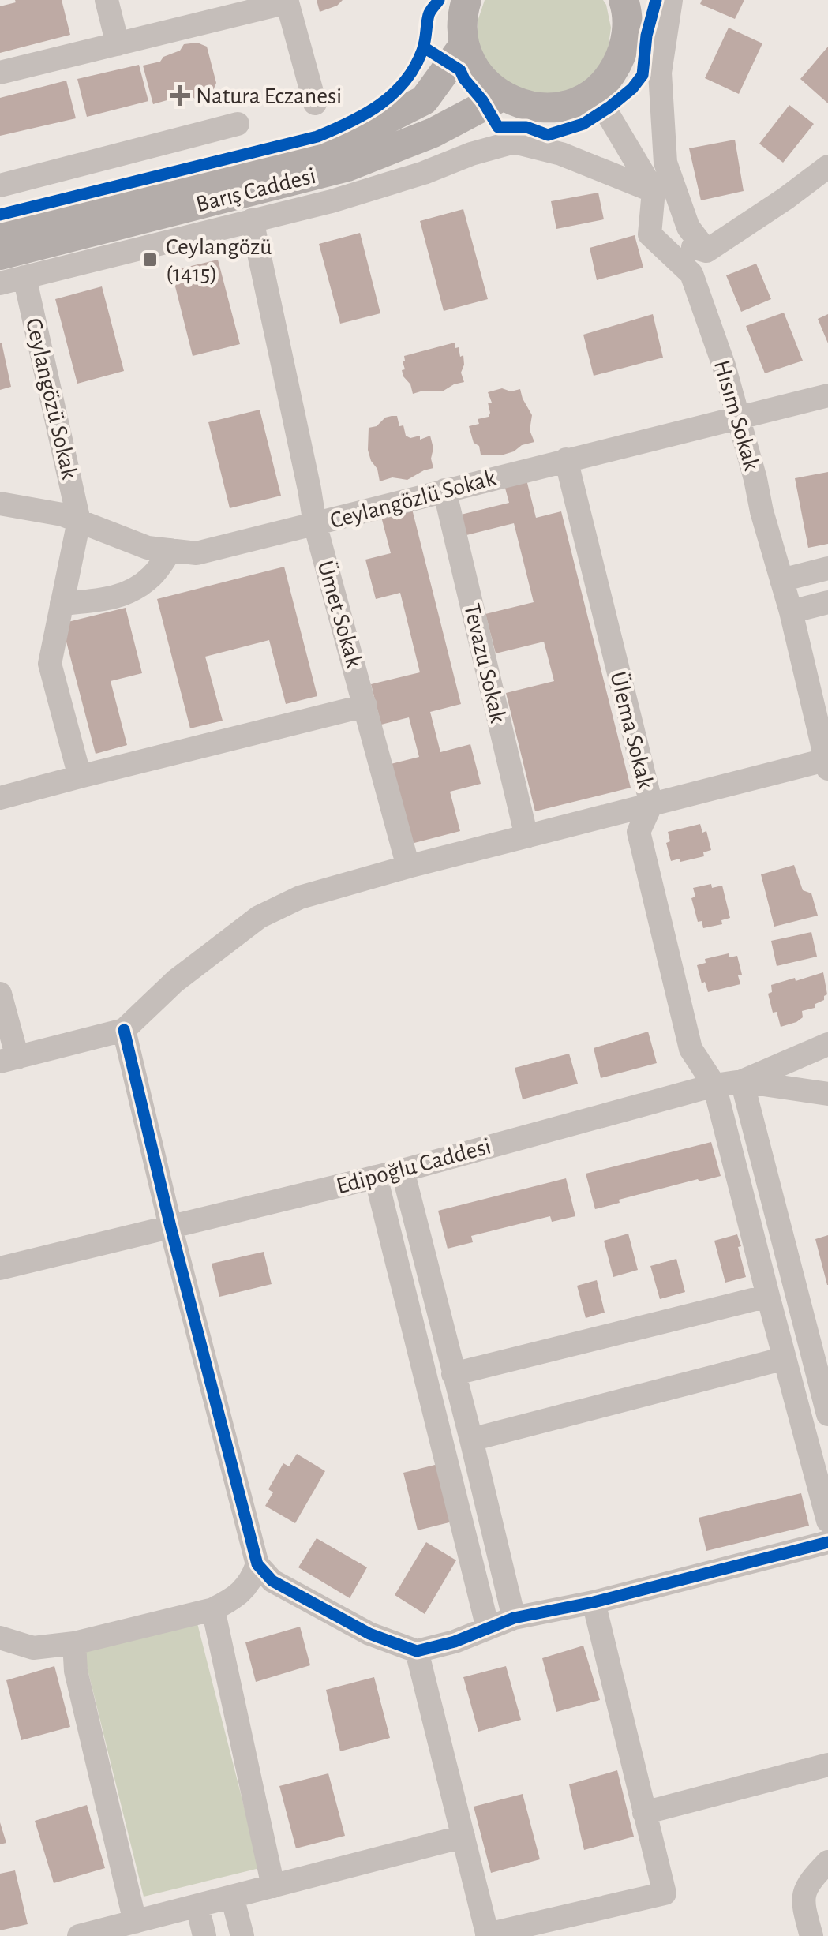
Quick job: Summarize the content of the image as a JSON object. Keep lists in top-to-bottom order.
{
  "streets": {
    "main road": ["Barış Caddesi"],
    "street": [
      "Ceylangözü Sokak",
      "Hısım Sokak",
      "Ceylangözlü Sokak",
      "Ümet Sokak",
      "Tevazu Sokak",
      "Ülema Sokak",
      "Edipoğlu Caddesi"
    ]
  },
  "crossings": [
    ["Ceylangözü Sokak", "Ceylangözlü Sokak"],
    ["Hısım Sokak", "Ceylangözlü Sokak"],
    ["Ceylangözlü Sokak", "Ümet Sokak"],
    ["Ceylangözlü Sokak", "Tevazu Sokak"],
    ["Ceylangözlü Sokak", "Ülema Sokak"],
    ["Ülema Sokak", "Edipoğlu Caddesi"]
  ],
  "places": {
    "health": ["Natura Eczanesi"],
    "transit": ["Ceylangözü (1415)"]
  }
}
